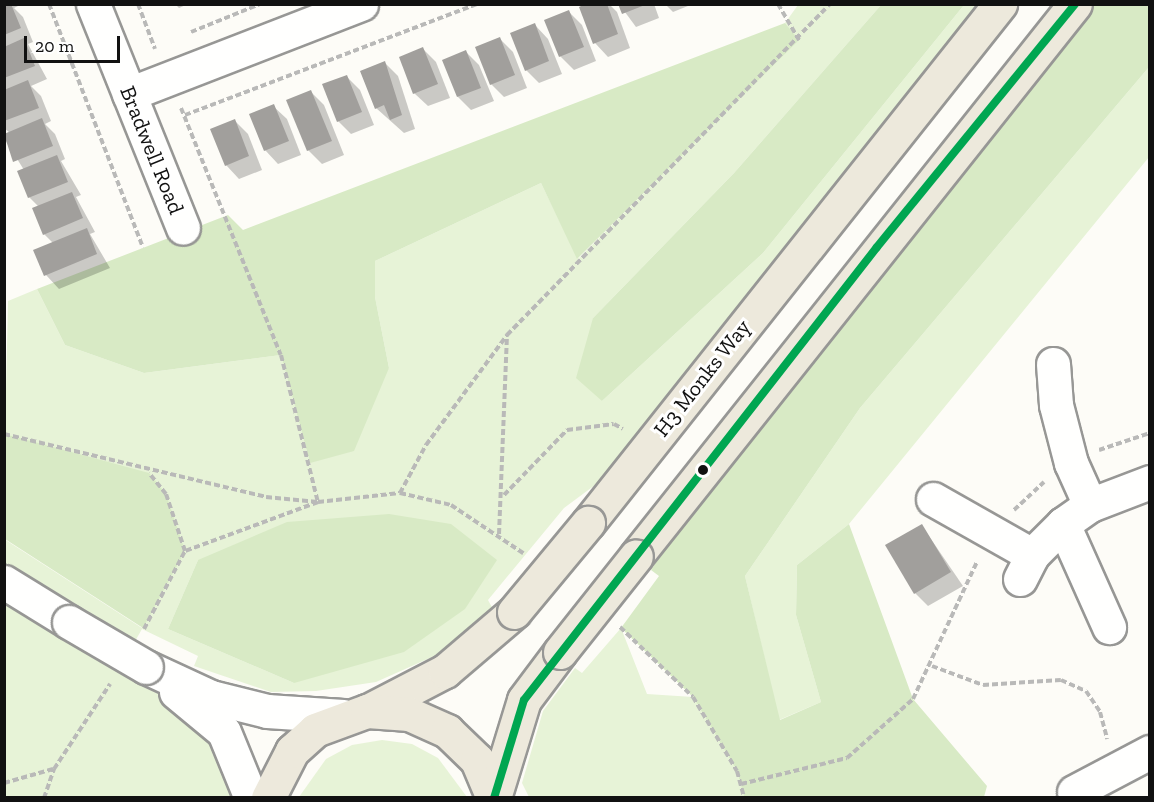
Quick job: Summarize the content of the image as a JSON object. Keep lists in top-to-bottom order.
{
  "streets": {
    "main road": ["H3 Monks Way"],
    "street": ["Bradwell Road"]
  },
  "scale_bar": "20 m"
}
